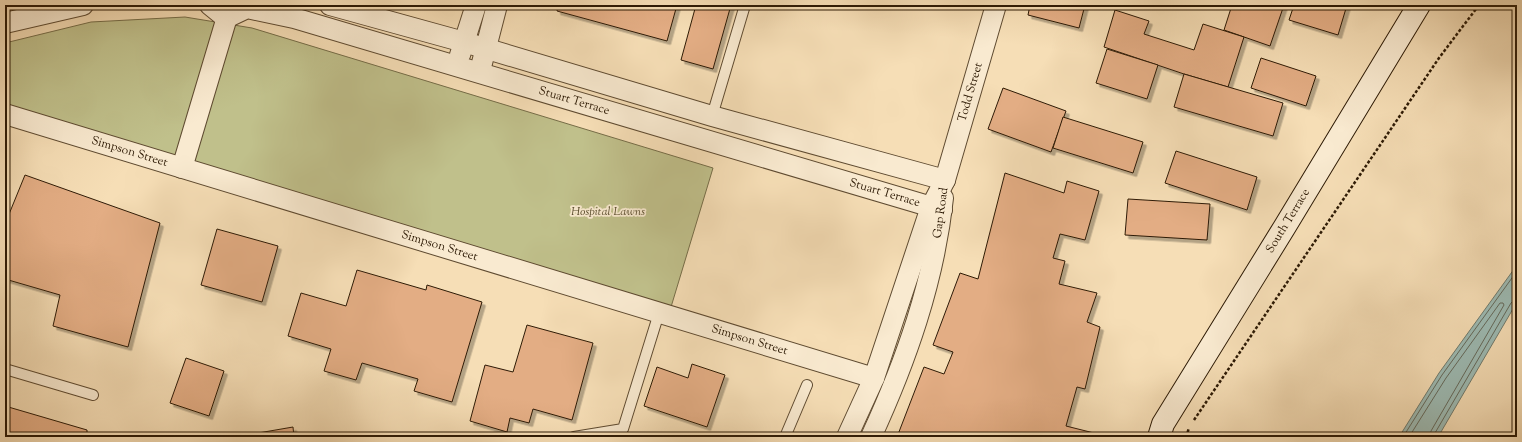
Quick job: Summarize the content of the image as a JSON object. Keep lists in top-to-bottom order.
{
  "streets": {
    "street": [
      "Todd Street",
      "Stuart Terrace",
      "Simpson Street",
      "Gap Road",
      "South Terrace"
    ]
  },
  "crossings": [
    ["Todd Street", "Stuart Terrace"],
    ["Todd Street", "Gap Road"],
    ["Stuart Terrace", "Gap Road"],
    ["Simpson Street", "Gap Road"]
  ],
  "parks": ["Hospital Lawns"]
}
